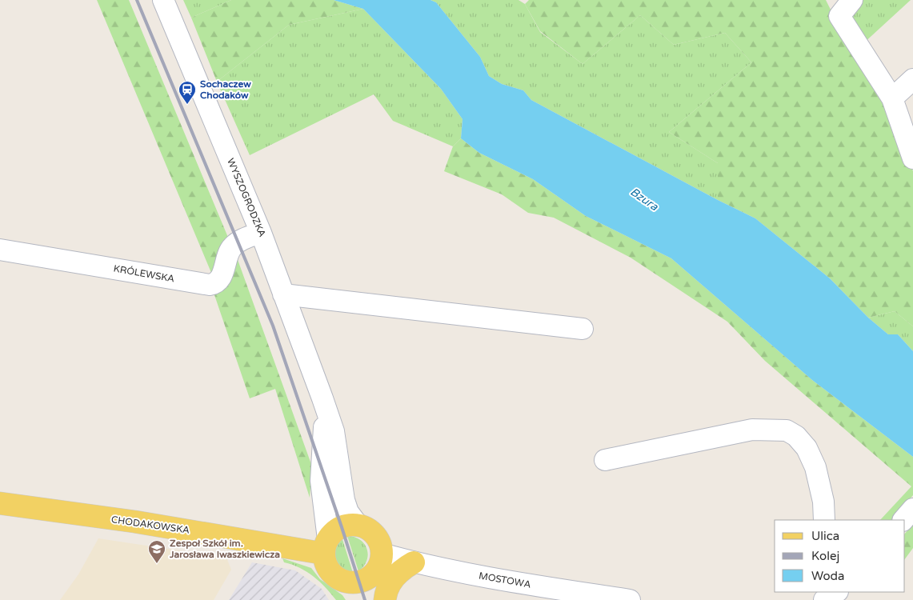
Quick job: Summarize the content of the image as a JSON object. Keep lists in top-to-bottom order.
{
  "streets": {
    "main road": ["CHODAKOWSKA"],
    "street": ["WYSZOGRODZKA", "KRÓLEWSKA", "MOSTOWA"]
  },
  "crossings": [
    ["WYSZOGRODZKA", "KRÓLEWSKA"],
    ["WYSZOGRODZKA", "CHODAKOWSKA"],
    ["WYSZOGRODZKA", "MOSTOWA"],
    ["CHODAKOWSKA", "MOSTOWA"]
  ],
  "water": ["Bzura"],
  "places": {
    "station": ["Sochaczew Chodaków"],
    "school or university": ["Zespoł Szkół im. Jarosława Iwaszkiewicza"]
  },
  "legend": ["Ulica", "Kolej", "Woda"]
}
